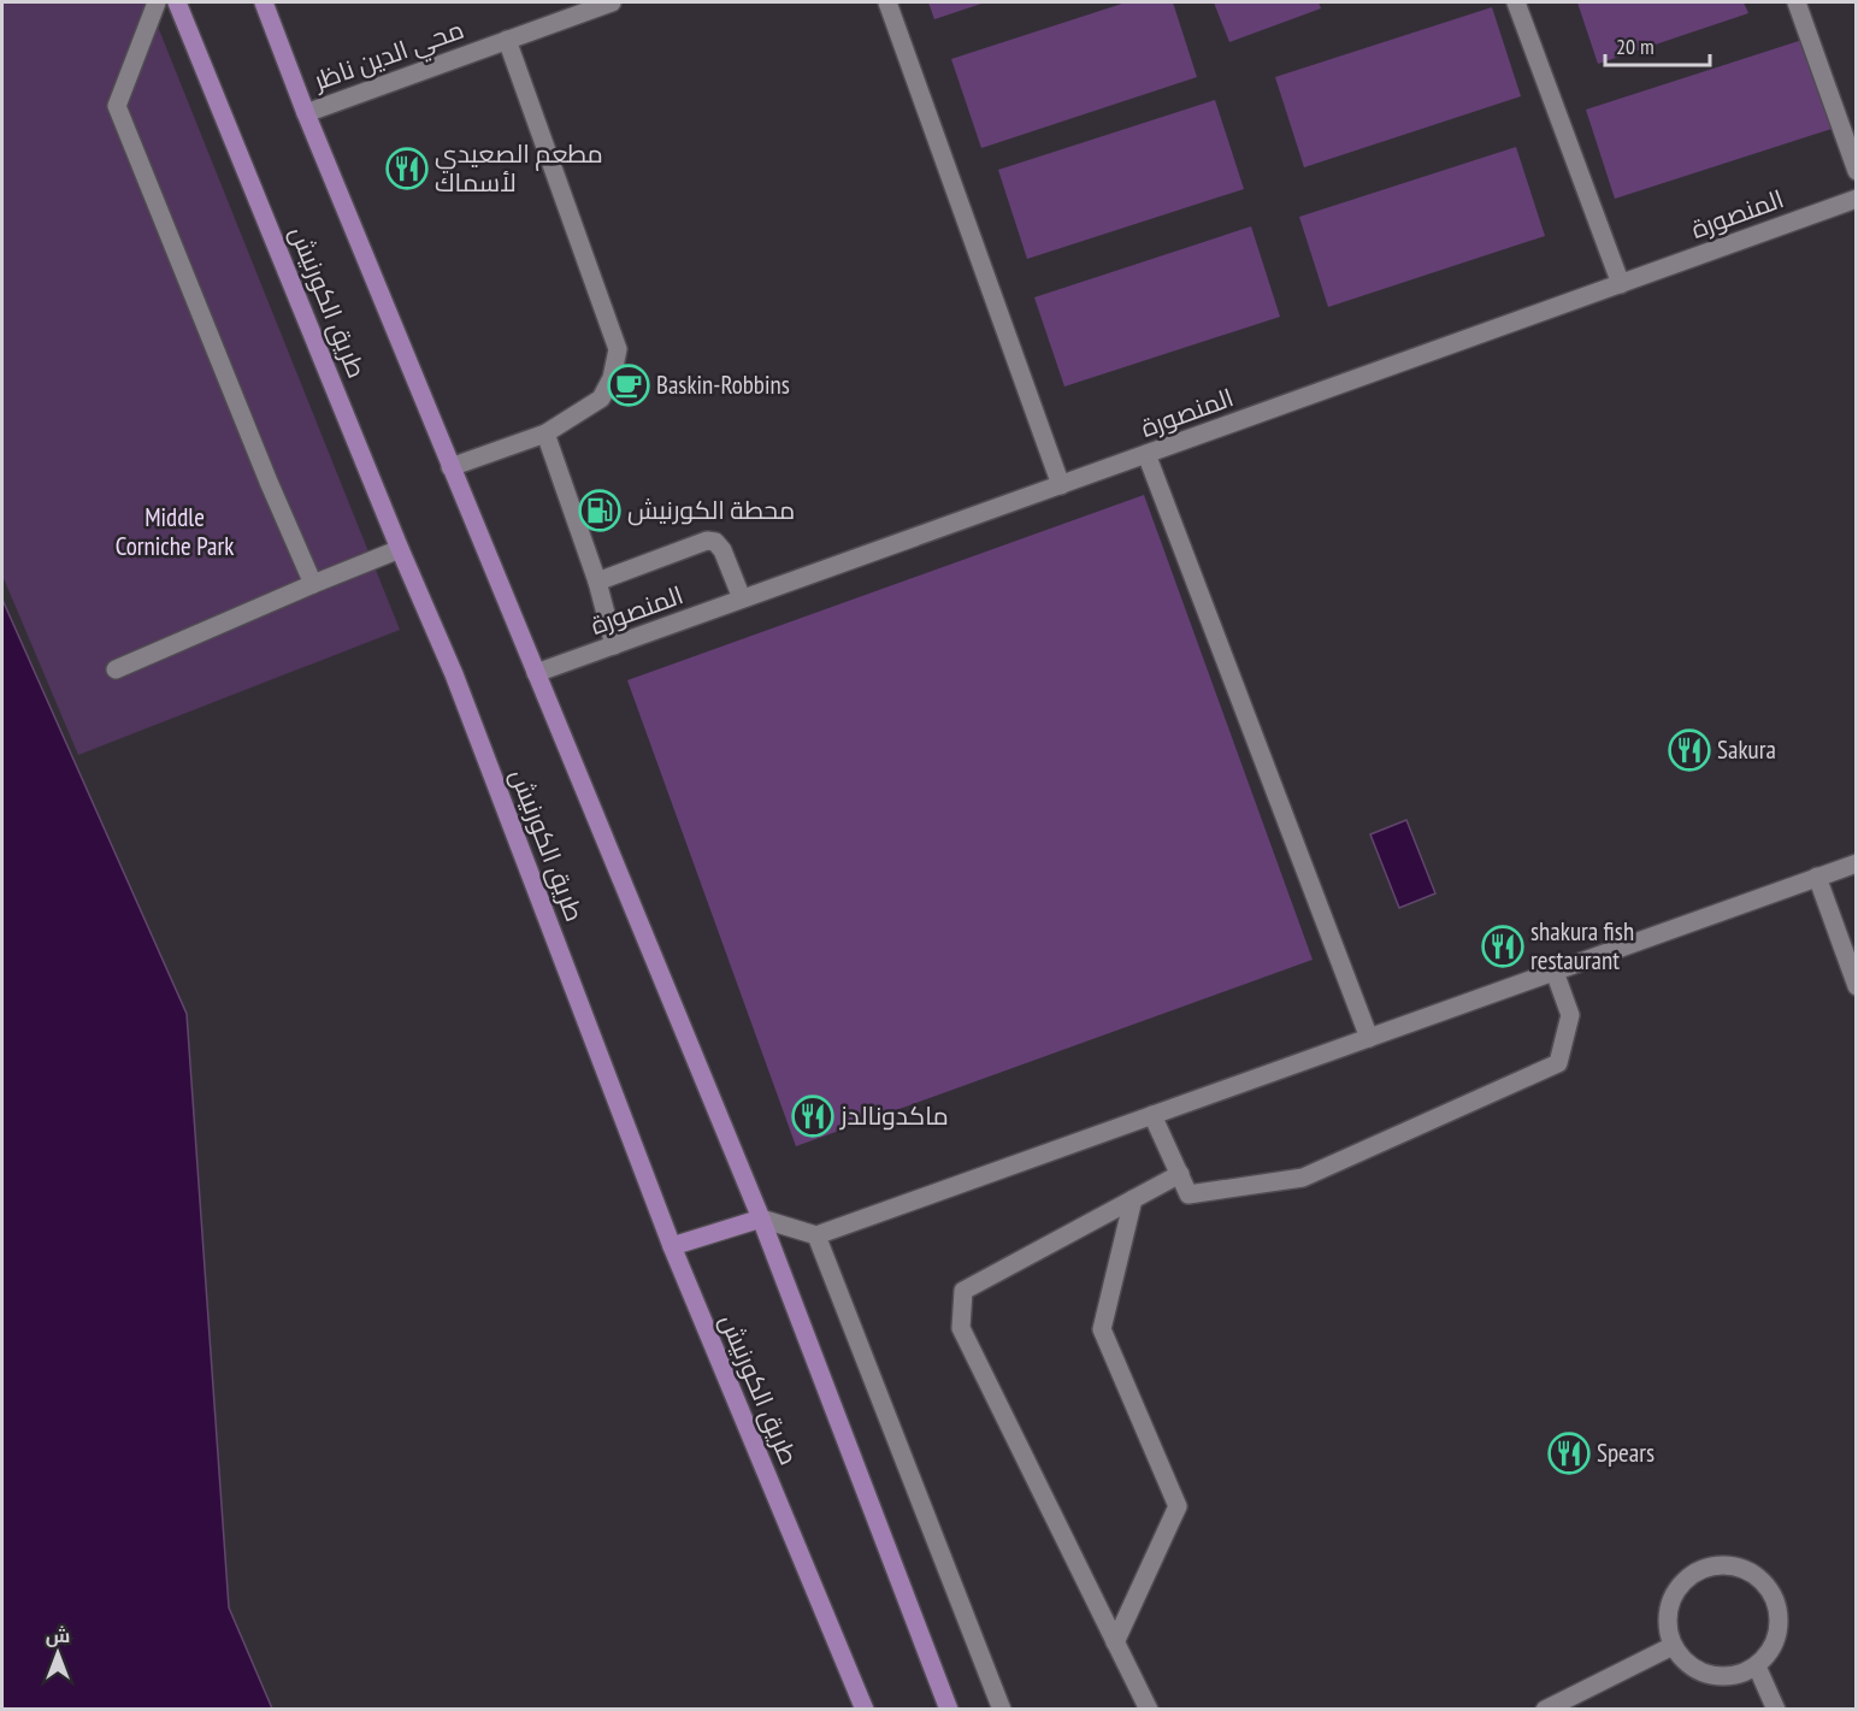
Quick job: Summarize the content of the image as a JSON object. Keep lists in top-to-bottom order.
{
  "streets": {
    "main road": ["طريق الكورنيش"],
    "street": ["محي الدين ناظر", "المنصورة"]
  },
  "crossings": [
    ["محي الدين ناظر", "طريق الكورنيش"],
    ["المنصورة", "طريق الكورنيش"]
  ],
  "parks": ["Middle Corniche Park"],
  "places": {
    "restaurant": [
      "مطعم الصعيدي لأسماك",
      "Sakura",
      "shakura fish restaurant",
      "ماكدونالدز",
      "Spears"
    ],
    "cafe": ["Baskin-Robbins"],
    "fuel station": ["محطة الكورنيش"]
  },
  "scale_bar": "20 m",
  "north": "top"
}
